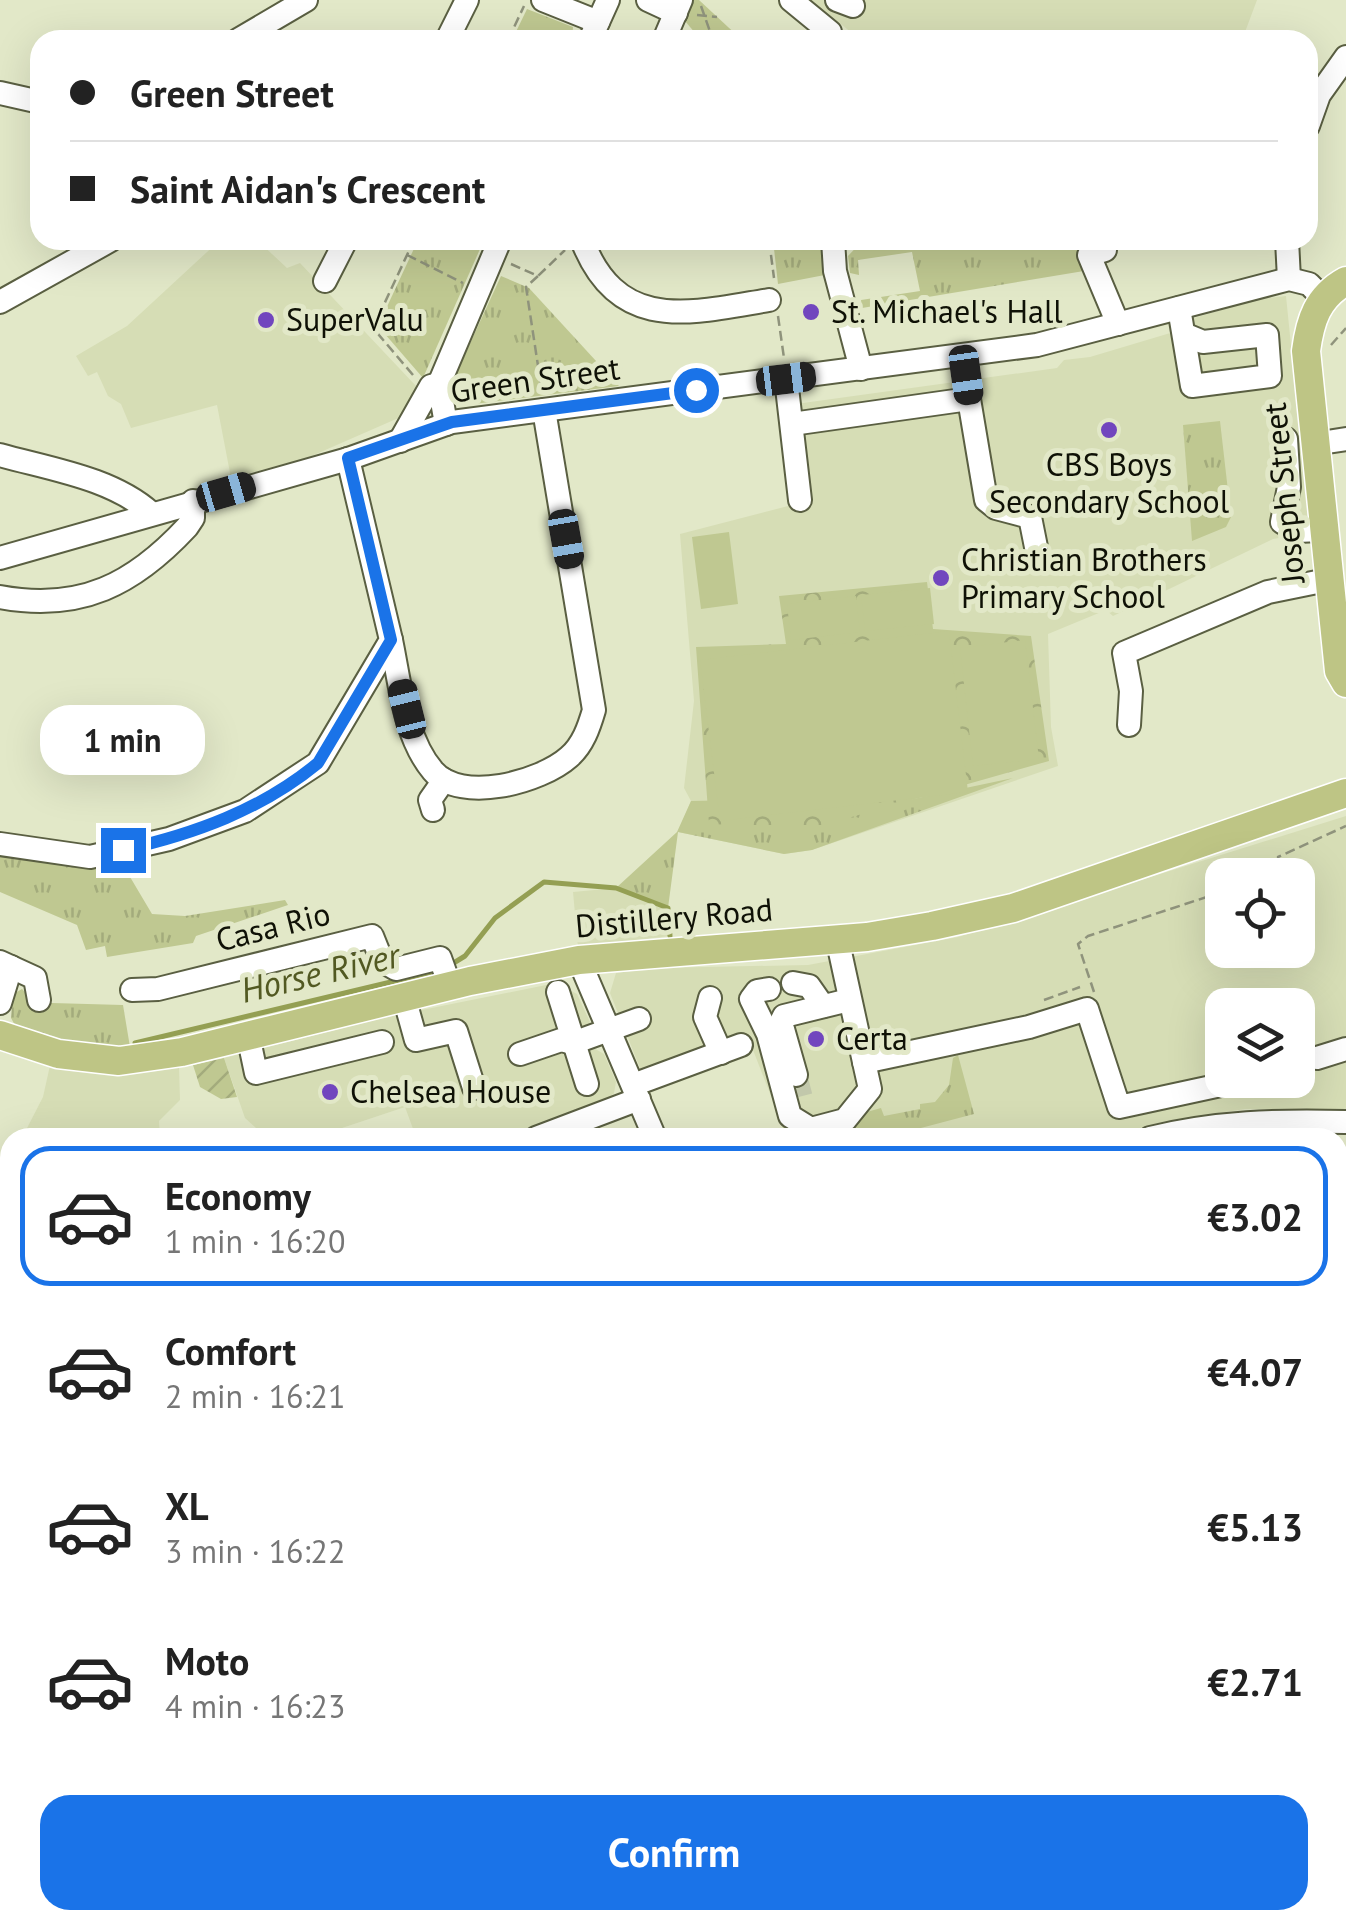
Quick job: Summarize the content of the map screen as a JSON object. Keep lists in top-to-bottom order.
{
  "streets": {
    "main road": ["Joseph Street", "Distillery Road"],
    "street": ["Green Street", "Casa Rio"]
  },
  "crossings": [
    ["Distillery Road", "Casa Rio"]
  ],
  "water": ["Horse River"],
  "places": [
    "St. Michael's Hall",
    "SuperValu",
    "CBS Boys Secondary School",
    "Christian Brothers Primary School",
    "Certa",
    "Chelsea House"
  ],
  "page": {
    "banner": ["Green Street", "Saint Aidan's Crescent"],
    "bubble": "1 min",
    "list": [
      {
        "name": "Economy",
        "note": "1 min · 16:20",
        "value": "€3.02"
      },
      {
        "name": "Comfort",
        "note": "2 min · 16:21",
        "value": "€4.07"
      },
      {
        "name": "XL",
        "note": "3 min · 16:22",
        "value": "€5.13"
      },
      {
        "name": "Moto",
        "note": "4 min · 16:23",
        "value": "€2.71"
      }
    ],
    "buttons": "Confirm"
  }
}
